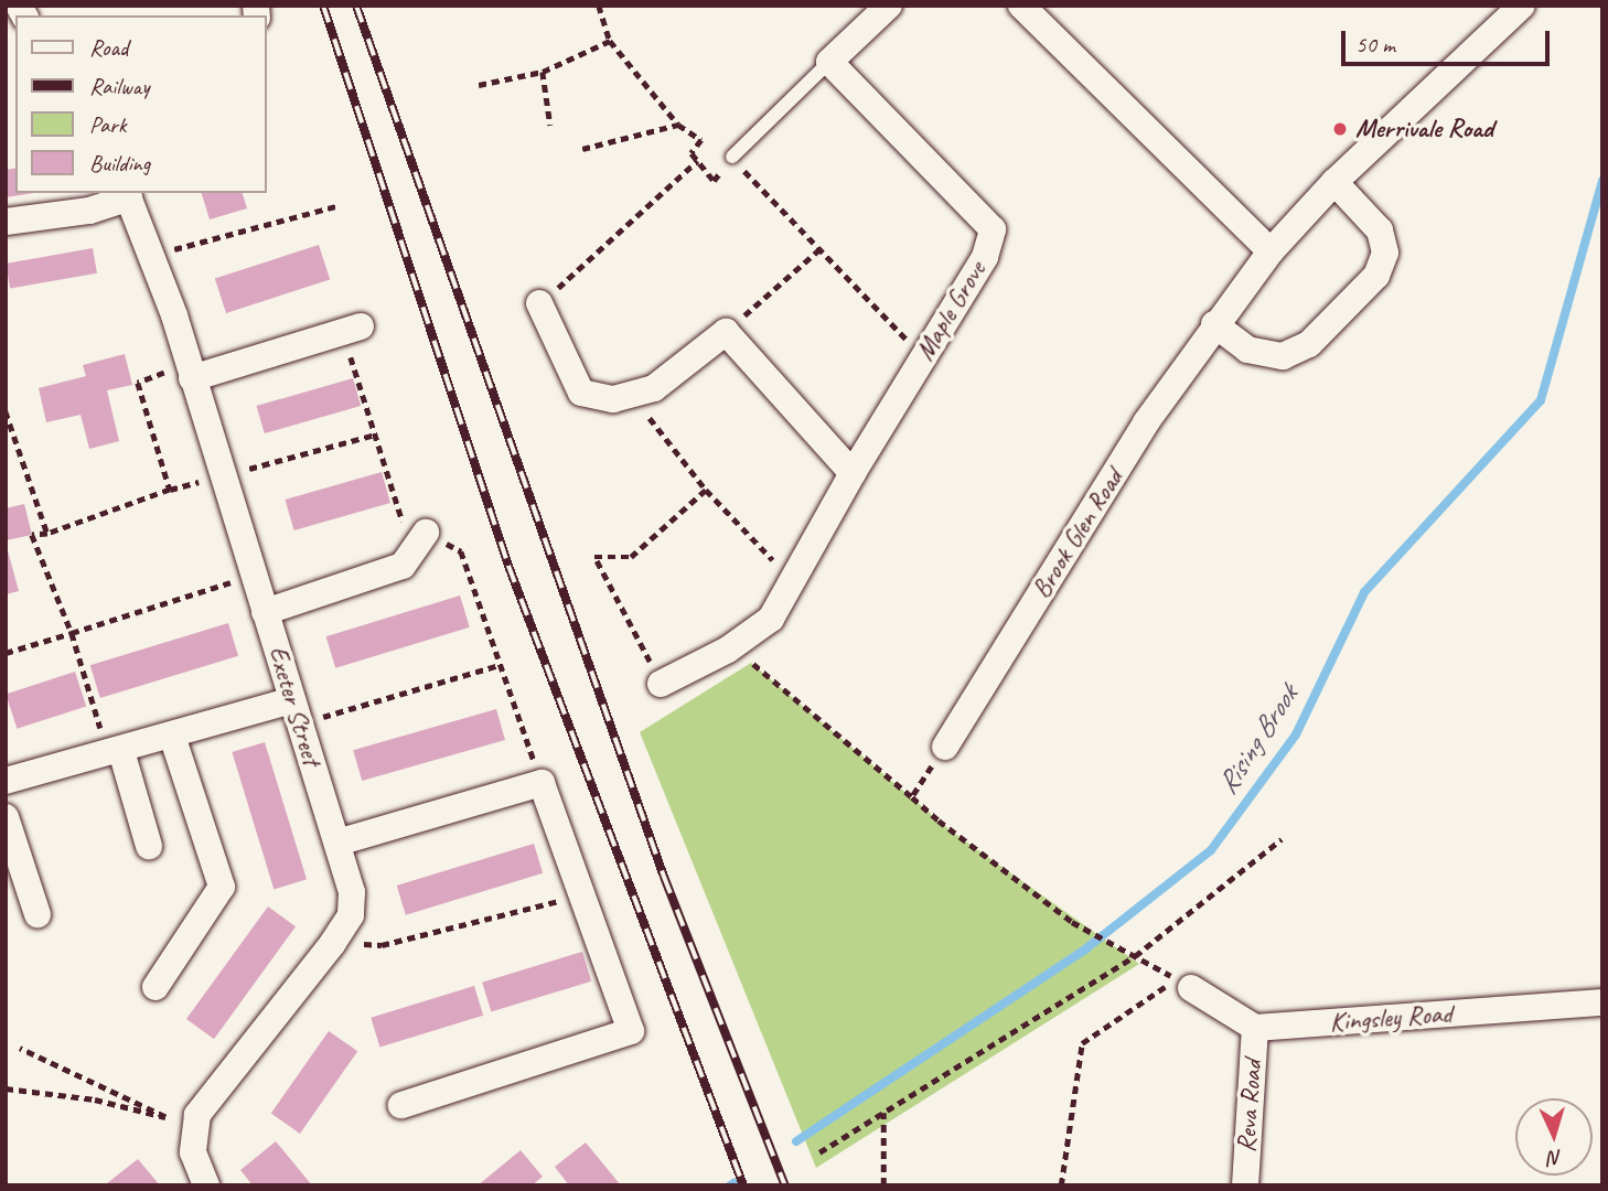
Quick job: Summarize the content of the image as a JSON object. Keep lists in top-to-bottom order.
{
  "streets": {
    "street": [
      "Maple Grove",
      "Brook Glen Road",
      "Exeter Street",
      "Kingsley Road",
      "Reva Road"
    ]
  },
  "crossings": [
    ["Kingsley Road", "Reva Road"]
  ],
  "water": ["Rising Brook"],
  "places": ["Merrivale Road"],
  "legend": [
    "Road",
    "Railway",
    "Park",
    "Building"
  ],
  "scale_bar": "50 m",
  "north": "bottom"
}
